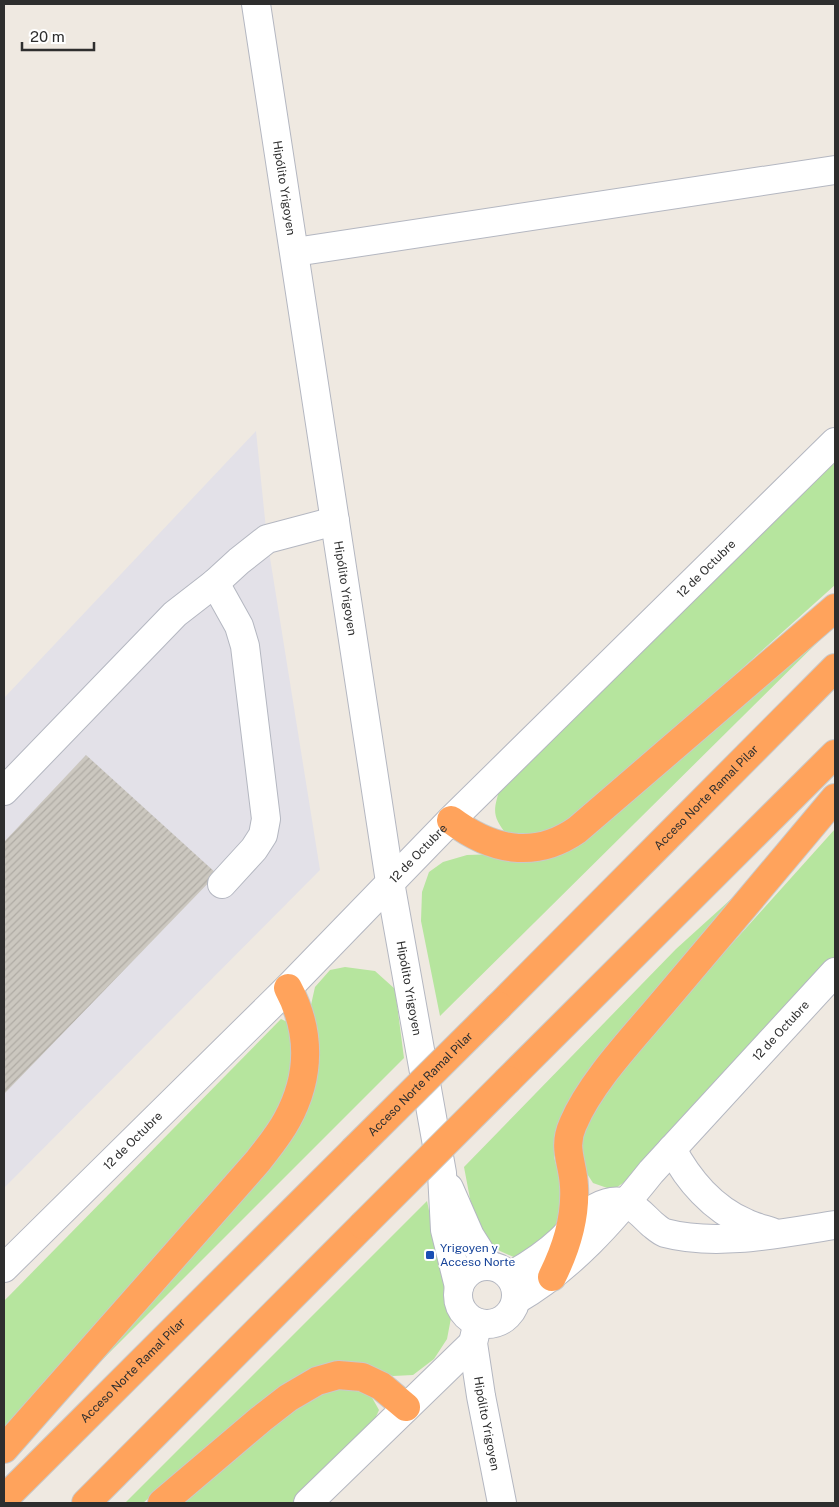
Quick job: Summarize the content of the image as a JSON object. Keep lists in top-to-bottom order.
{
  "streets": {
    "highway": ["Acceso Norte Ramal Pilar"],
    "street": ["Hipólito Yrigoyen", "12 de Octubre"]
  },
  "crossings": [
    ["Hipólito Yrigoyen", "12 de Octubre"]
  ],
  "places": {
    "transit": ["Yrigoyen y Acceso Norte"]
  },
  "scale_bar": "20 m"
}
